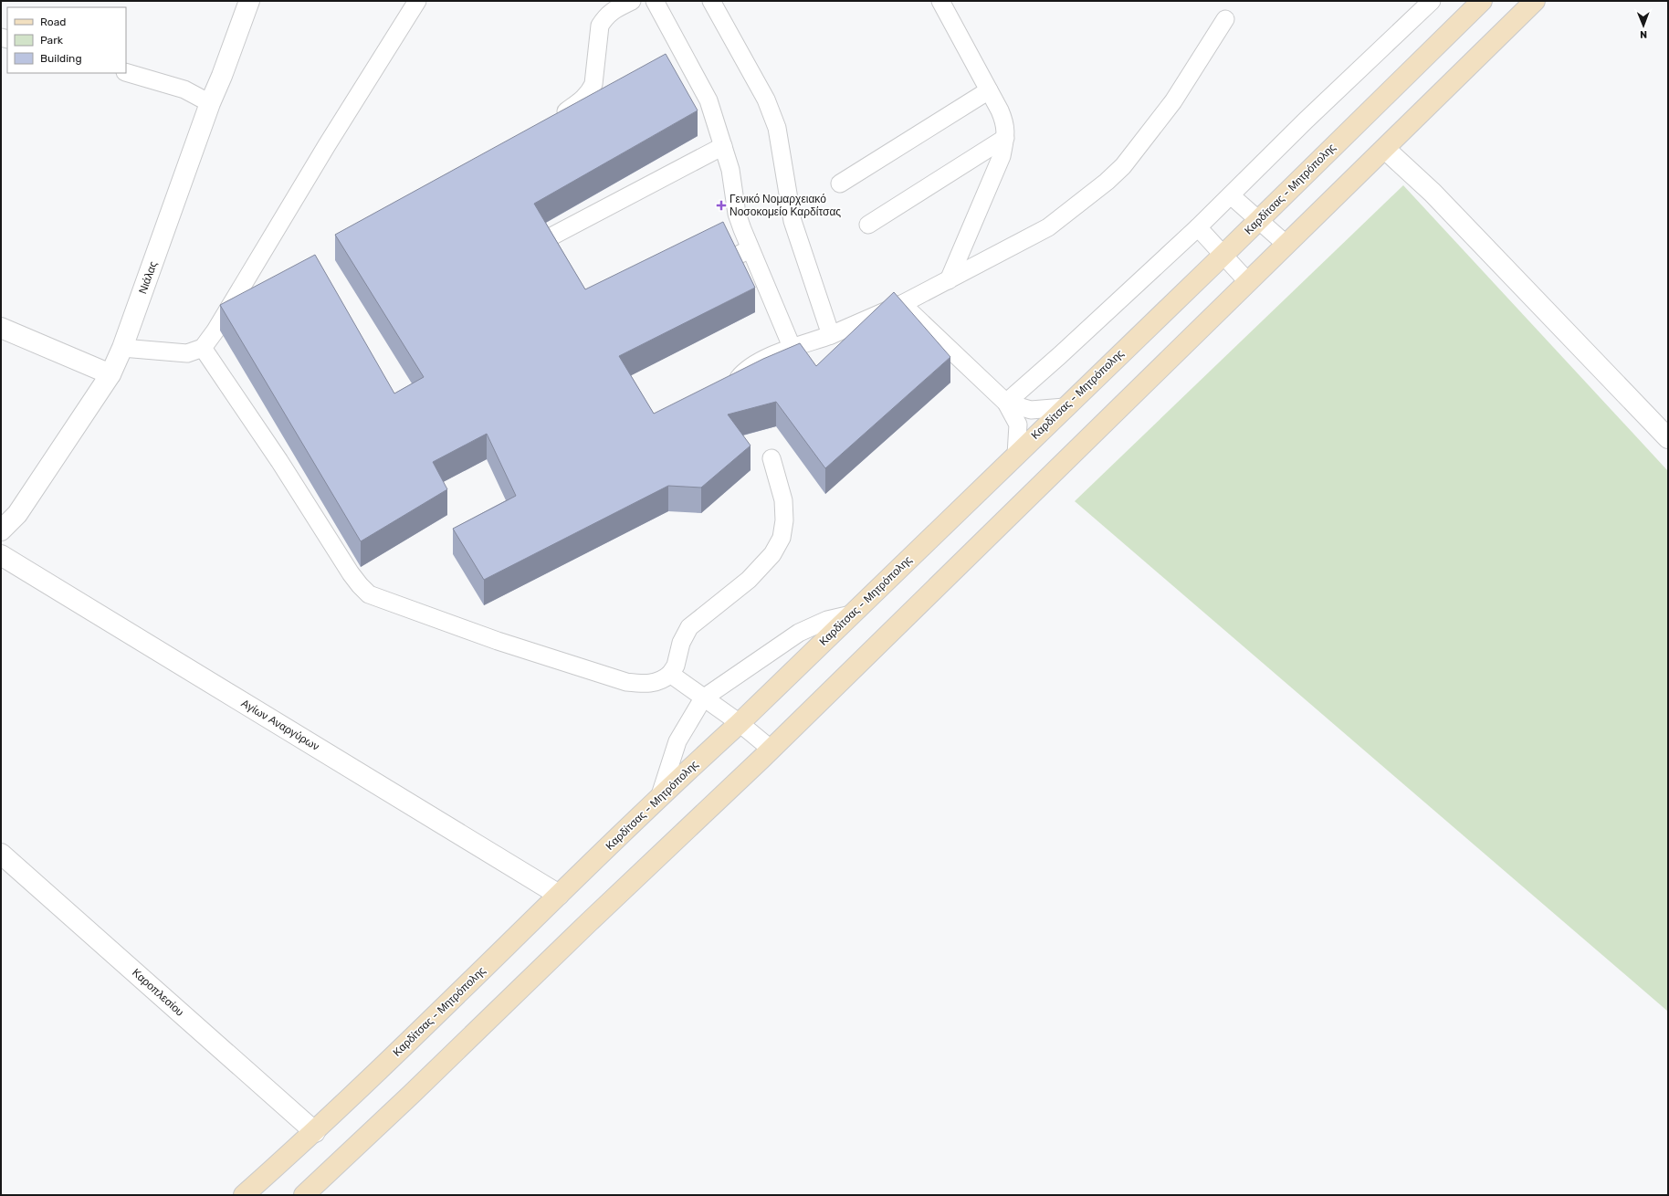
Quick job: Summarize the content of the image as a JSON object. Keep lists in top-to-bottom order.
{
  "streets": {
    "main road": ["Καρδίτσας - Μητρόπολης"],
    "street": ["Νιάλας", "Αγίων Αναργύρων", "Καροπλεσίου"]
  },
  "crossings": [
    ["Καρδίτσας - Μητρόπολης", "Αγίων Αναργύρων"],
    ["Καρδίτσας - Μητρόπολης", "Καροπλεσίου"]
  ],
  "places": {
    "health": ["Γενικό Νομαρχειακό Νοσοκομείο Καρδίτσας"]
  },
  "legend": ["Road", "Park", "Building"],
  "north": "bottom"
}
